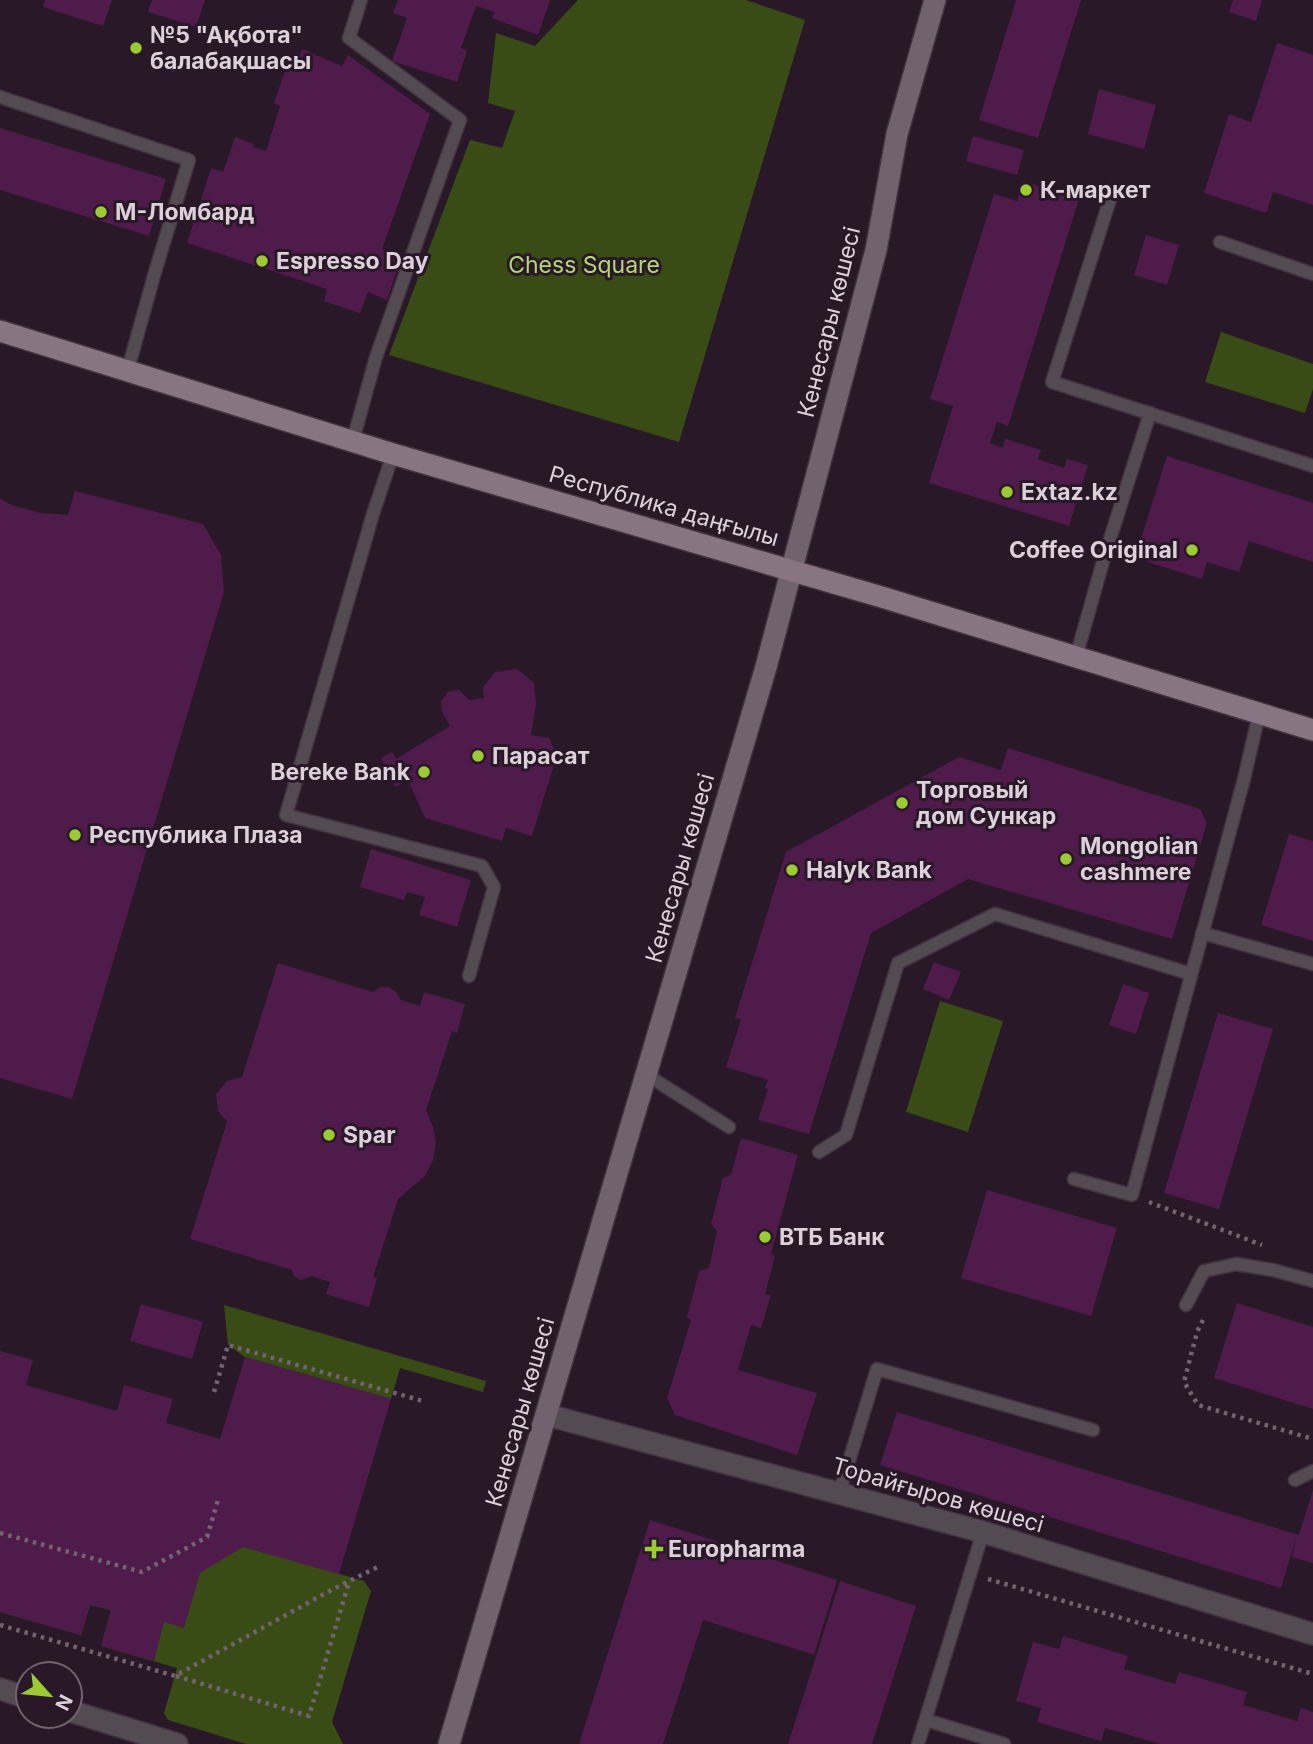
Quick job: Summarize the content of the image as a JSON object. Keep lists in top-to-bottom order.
{
  "streets": {
    "main road": ["Кенесары көшесі", "Республика даңғылы"],
    "street": ["Торайғыров көшесі"]
  },
  "crossings": [
    ["Кенесары көшесі", "Республика даңғылы"],
    ["Кенесары көшесі", "Торайғыров көшесі"]
  ],
  "parks": ["Chess Square"],
  "places": {
    "other": [
      "№5 \"Ақбота\" балабақшасы",
      "К-маркет",
      "М-Ломбард",
      "Espresso Day",
      "Extaz.kz",
      "Coffee Original",
      "Парасат",
      "Bereke Bank",
      "Торговый дом Сункар",
      "Республика Плаза",
      "Mongolian cashmere",
      "Halyk Bank",
      "Spar",
      "ВТБ Банк"
    ],
    "health": ["Europharma"]
  },
  "north": "bottom right"
}
